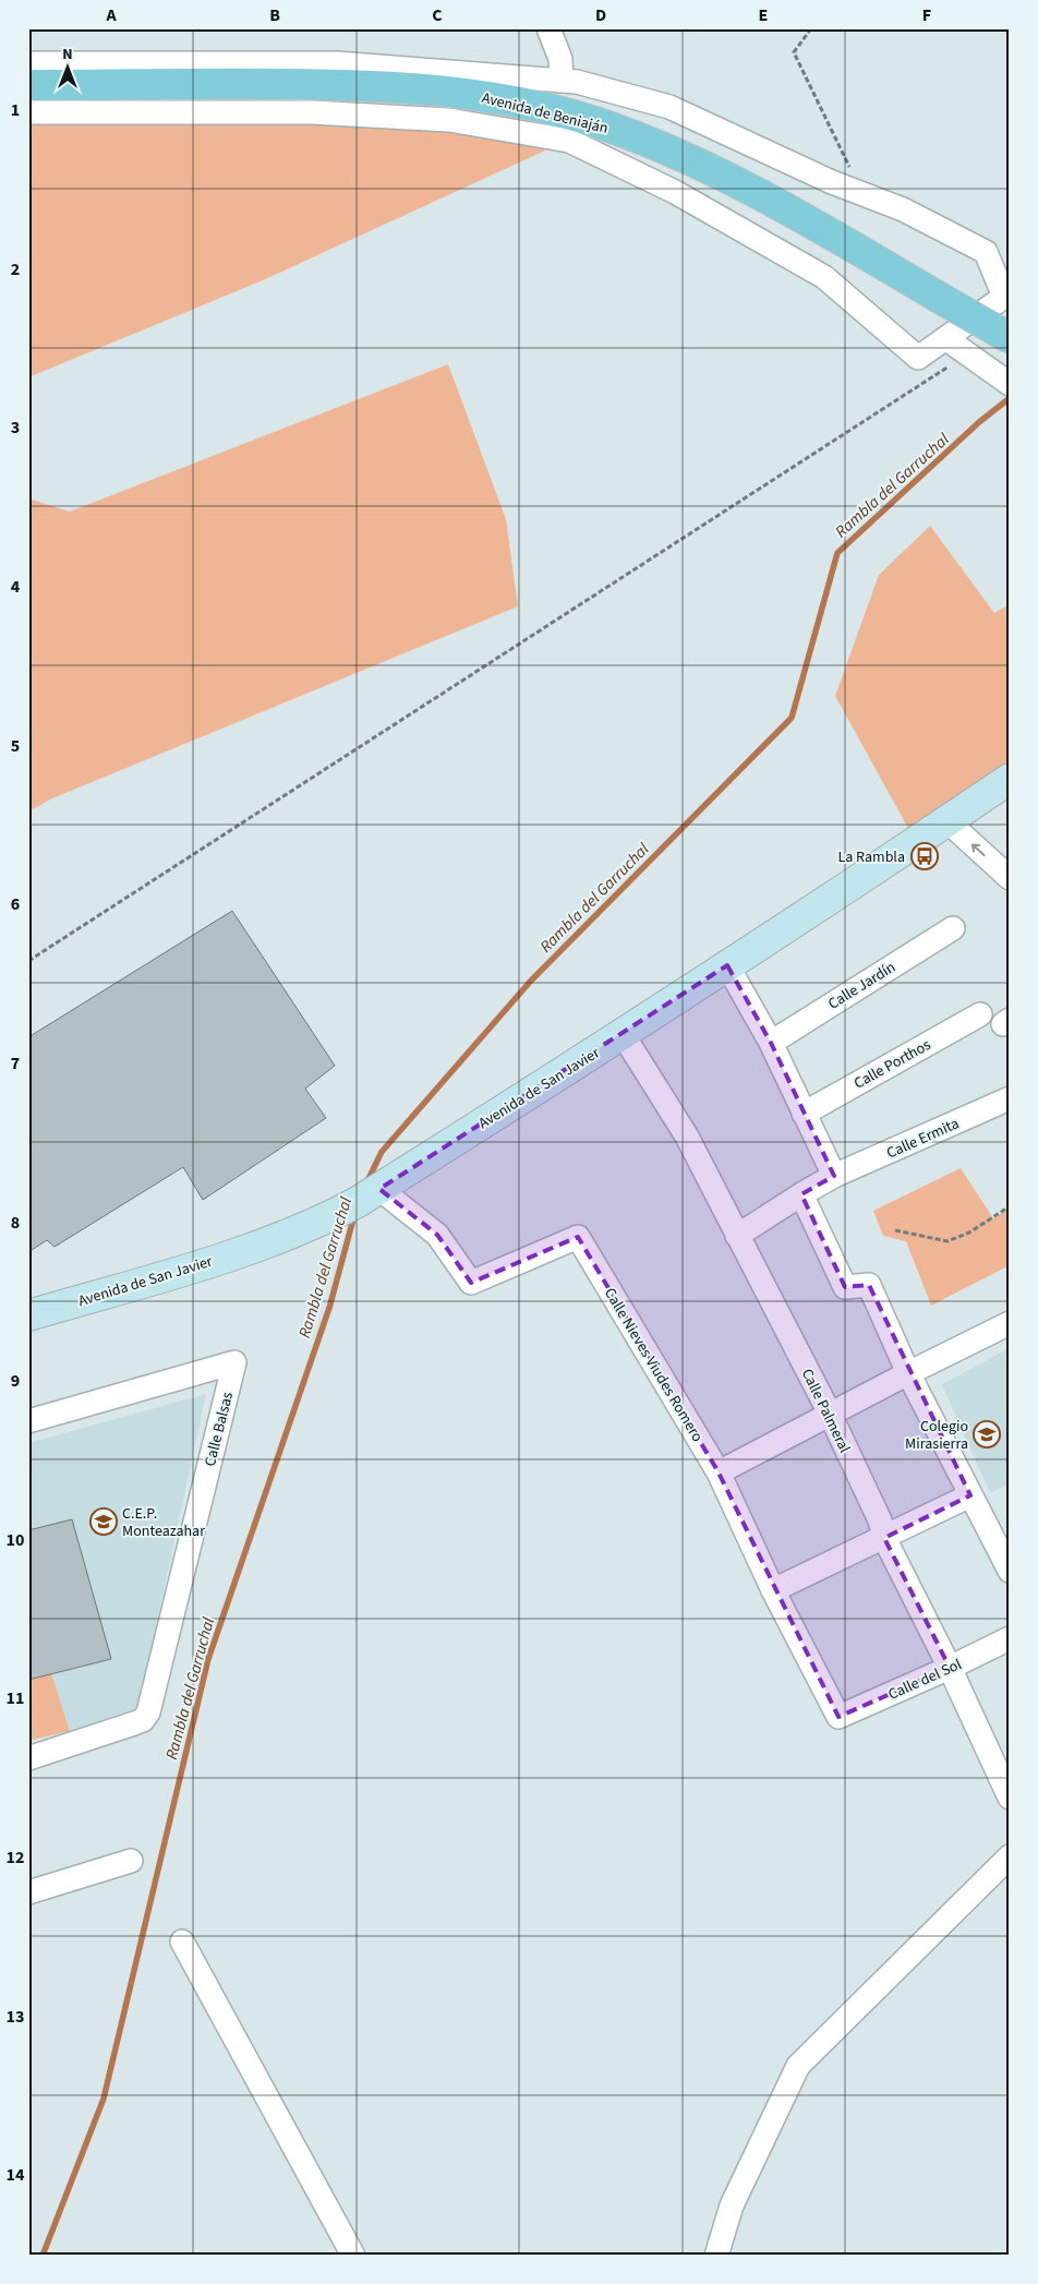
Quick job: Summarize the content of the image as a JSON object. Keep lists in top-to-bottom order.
{
  "streets": {
    "main road": ["Avenida de Beniaján", "Avenida de San Javier"],
    "street": [
      "Calle Jardín",
      "Calle Porthos",
      "Calle Ermita",
      "Calle Nieves Viudes Romero",
      "Calle Palmeral",
      "Calle Balsas",
      "Calle del Sol"
    ]
  },
  "crossings": [
    ["Avenida de San Javier", "Calle Nieves Viudes Romero"],
    ["Avenida de San Javier", "Calle Palmeral"],
    ["Calle Ermita", "Calle Palmeral"],
    ["Calle Nieves Viudes Romero", "Calle del Sol"],
    ["Calle Palmeral", "Calle del Sol"]
  ],
  "water": ["Rambla del Garruchal"],
  "places": {
    "bus stop": ["La Rambla"],
    "school or university": ["Colegio Mirasierra", "C.E.P. Monteazahar"]
  },
  "north": "top",
  "grid": {
    "columns": [
      "A",
      "B",
      "C",
      "D",
      "E",
      "F"
    ],
    "rows": [
      "1",
      "2",
      "3",
      "4",
      "5",
      "6",
      "7",
      "8",
      "9",
      "10",
      "11",
      "12",
      "13",
      "14"
    ]
  }
}
